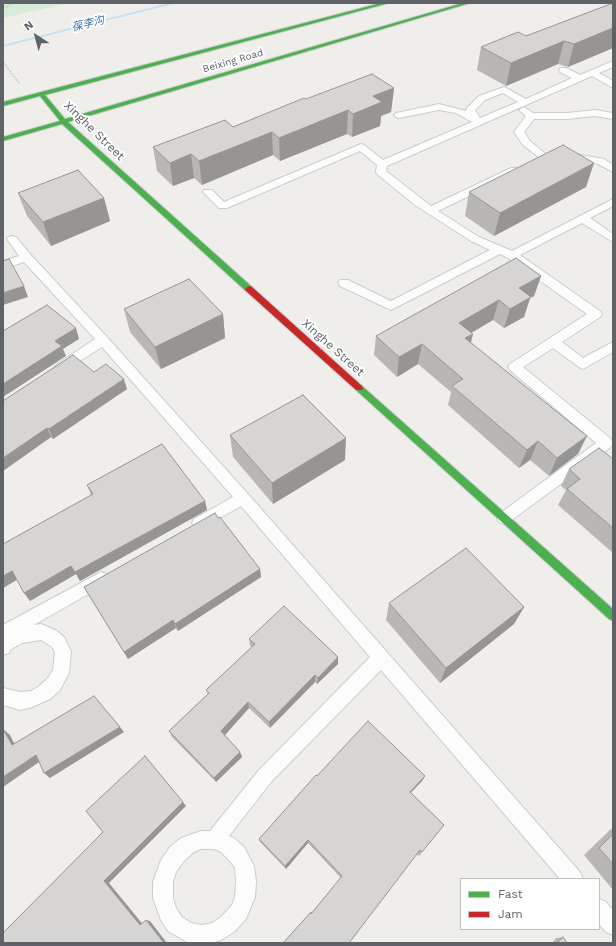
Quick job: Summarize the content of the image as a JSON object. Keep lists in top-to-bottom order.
{
  "streets": {
    "main road": ["Beixing Road", "Xinghe Street"]
  },
  "crossings": [
    ["Beixing Road", "Xinghe Street"]
  ],
  "water": ["葆李沟"],
  "legend": ["Fast", "Jam"],
  "north": "top left"
}
